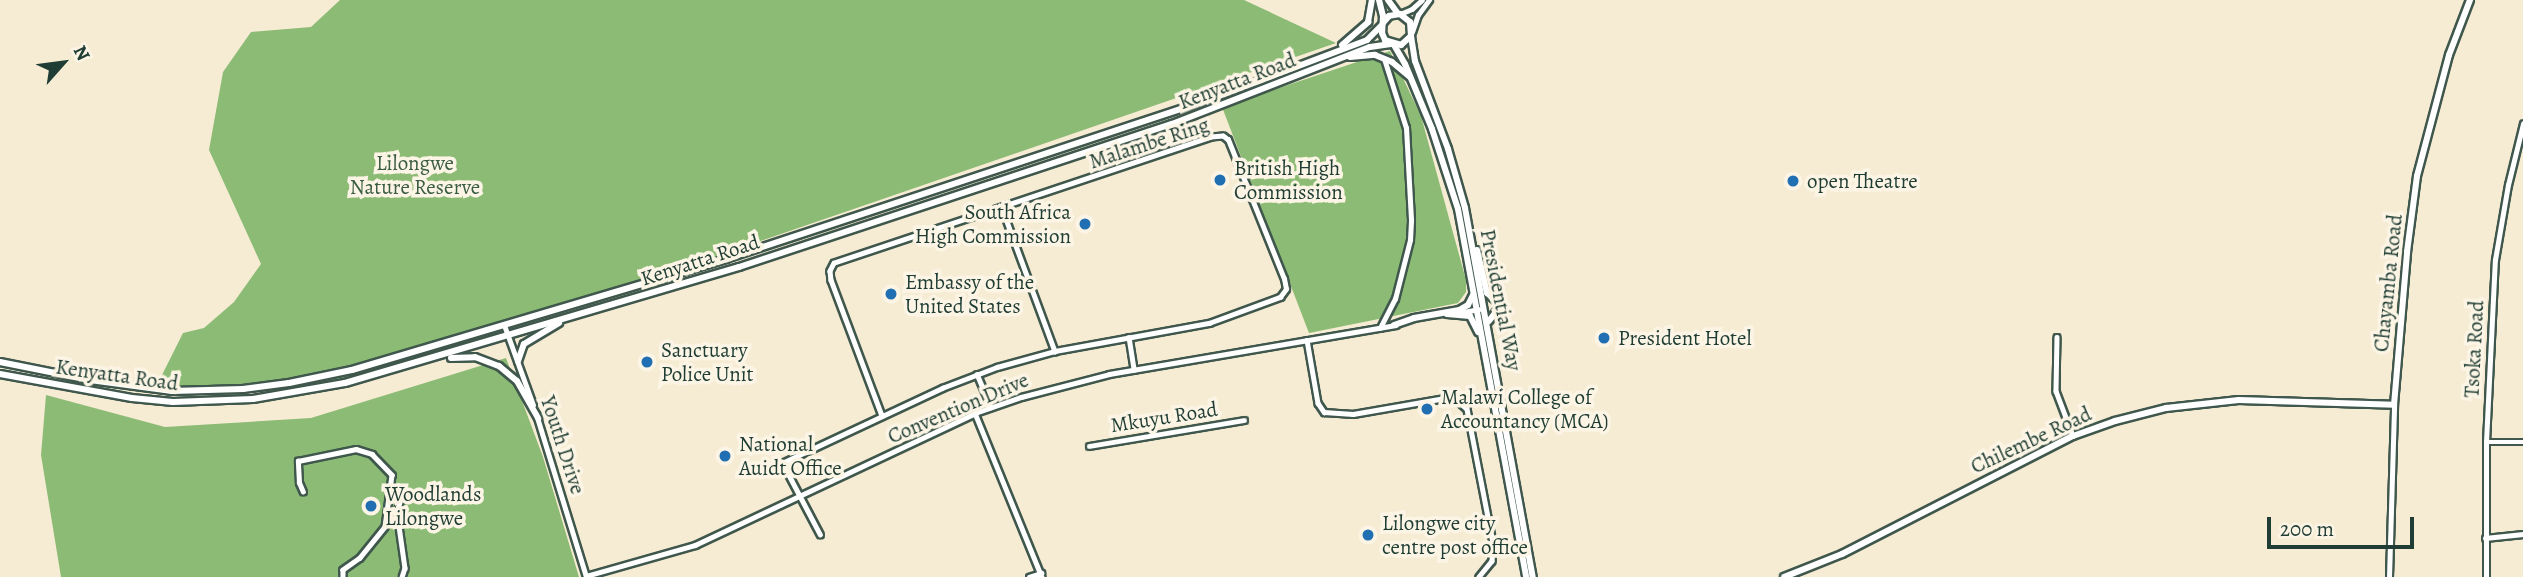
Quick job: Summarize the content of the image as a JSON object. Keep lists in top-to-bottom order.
{
  "streets": {
    "main road": [
      "Kenyatta Road",
      "Chayamba Road",
      "Presidential Way",
      "Chilembe Road"
    ],
    "street": [
      "Malambe Ring",
      "Tsoka Road",
      "Convention Drive",
      "Mkuyu Road",
      "Youth Drive"
    ]
  },
  "crossings": [
    ["Kenyatta Road", "Presidential Way"],
    ["Kenyatta Road", "Youth Drive"],
    ["Malambe Ring", "Convention Drive"],
    ["Chayamba Road", "Chilembe Road"],
    ["Presidential Way", "Convention Drive"],
    ["Convention Drive", "Youth Drive"]
  ],
  "parks": ["Lilongwe Nature Reserve"],
  "places": [
    "British High Commission",
    "open Theatre",
    "South Africa High Commission",
    "Embassy of the United States",
    "President Hotel",
    "Sanctuary Police Unit",
    "Malawi College of Accountancy (MCA)",
    "National Auidt Office",
    "Woodlands Lilongwe",
    "Lilongwe city centre post office"
  ],
  "scale_bar": "200 m",
  "north": "top right"
}
